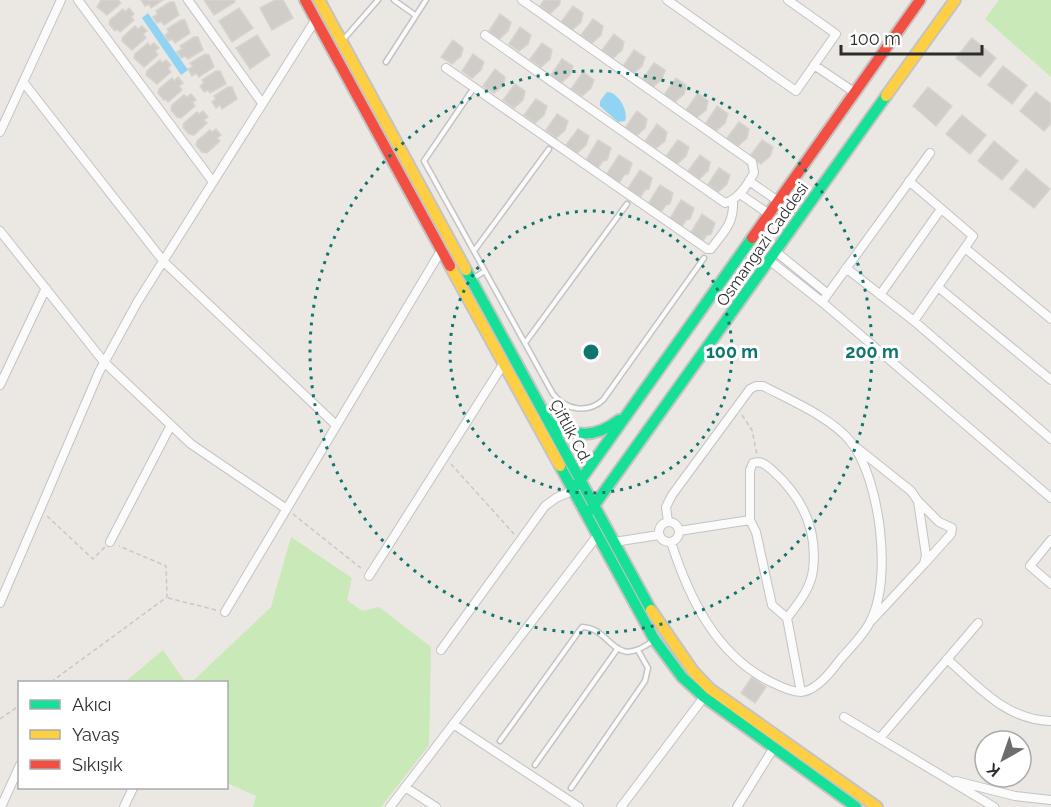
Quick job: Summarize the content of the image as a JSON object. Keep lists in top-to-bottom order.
{
  "streets": {
    "street": ["Osmangazi Caddesi", "Çiftlik Cd."]
  },
  "crossings": [
    ["Osmangazi Caddesi", "Çiftlik Cd."]
  ],
  "legend": ["Akıcı", "Yavaş", "Sıkışık"],
  "scale_bar": "100 m",
  "north": "bottom left",
  "rings": ["100 m", "200 m"]
}
